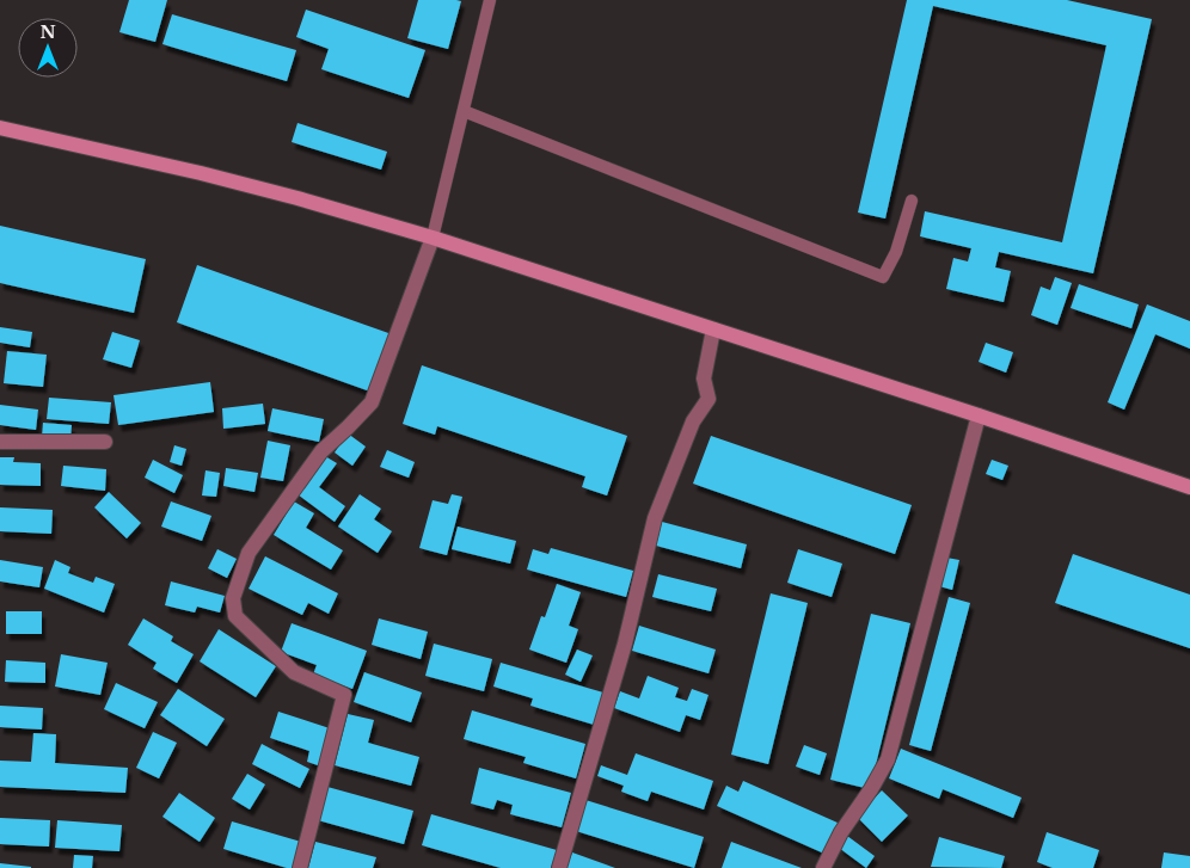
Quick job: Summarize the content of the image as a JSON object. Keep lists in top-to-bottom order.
{
  "north": "top"
}
